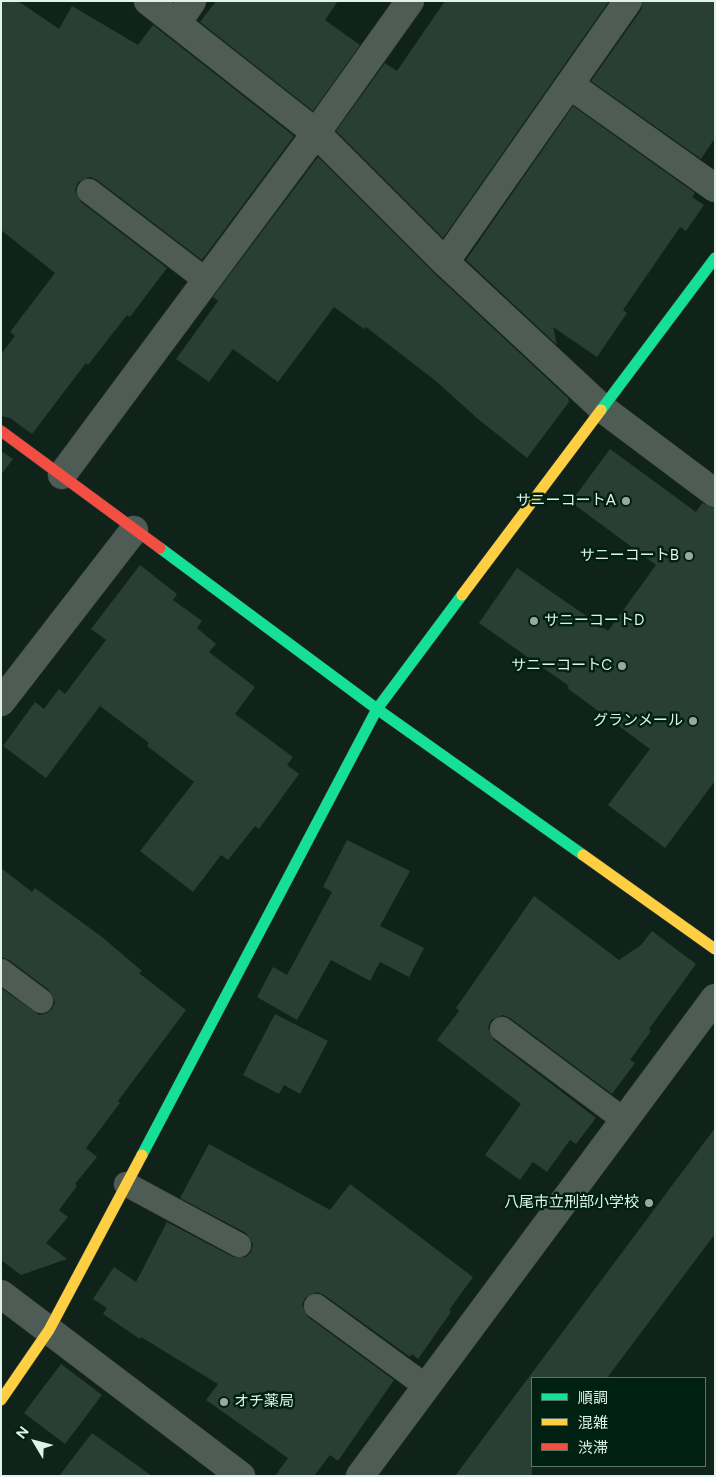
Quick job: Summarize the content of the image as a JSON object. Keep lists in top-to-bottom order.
{
  "places": [
    "サニーコートA",
    "サニーコートB",
    "サニーコートD",
    "サニーコートC",
    "グランメール",
    "八尾市立刑部小学校",
    "オチ薬局"
  ],
  "legend": ["順調", "混雑", "渋滞"],
  "north": "top left"
}
